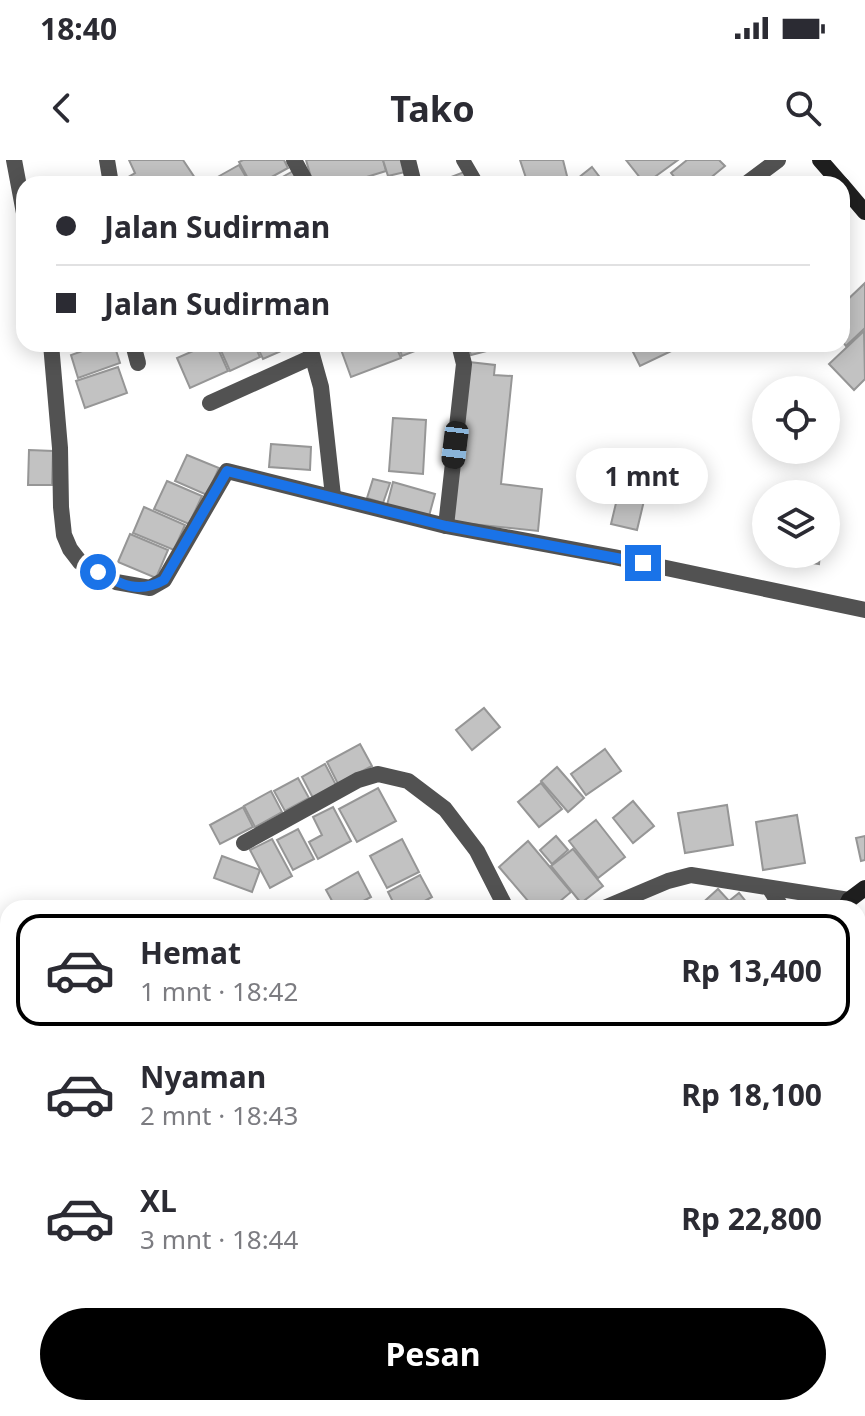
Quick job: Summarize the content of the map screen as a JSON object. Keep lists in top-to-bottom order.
{
  "page": {
    "status": "18:40",
    "header": "Tako",
    "banner": ["Jalan Sudirman", "Jalan Sudirman"],
    "bubble": "1 mnt",
    "list": [
      {
        "name": "Hemat",
        "note": "1 mnt · 18:42",
        "value": "Rp 13,400"
      },
      {
        "name": "Nyaman",
        "note": "2 mnt · 18:43",
        "value": "Rp 18,100"
      },
      {
        "name": "XL",
        "note": "3 mnt · 18:44",
        "value": "Rp 22,800"
      }
    ],
    "buttons": "Pesan"
  }
}
